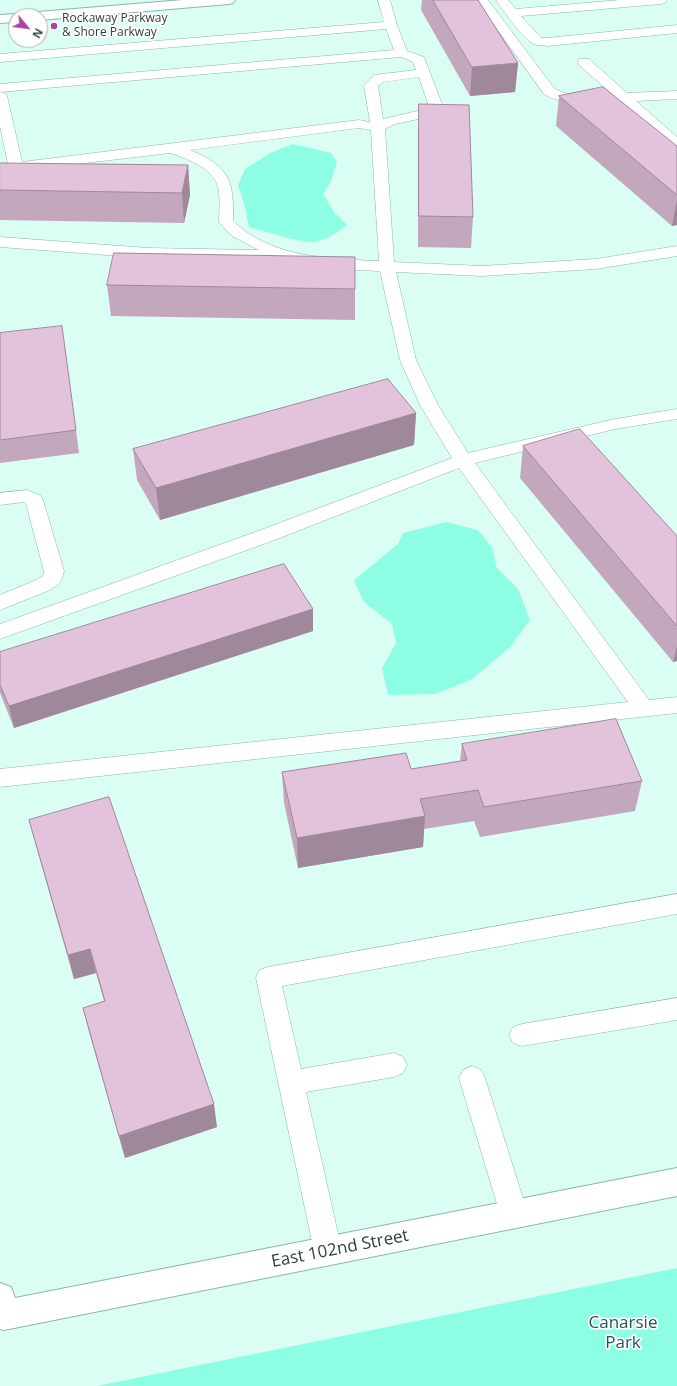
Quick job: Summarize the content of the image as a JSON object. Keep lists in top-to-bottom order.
{
  "streets": {
    "street": ["East 102nd Street"]
  },
  "parks": ["Canarsie Park"],
  "places": ["Rockaway Parkway & Shore Parkway"],
  "north": "bottom right"
}
